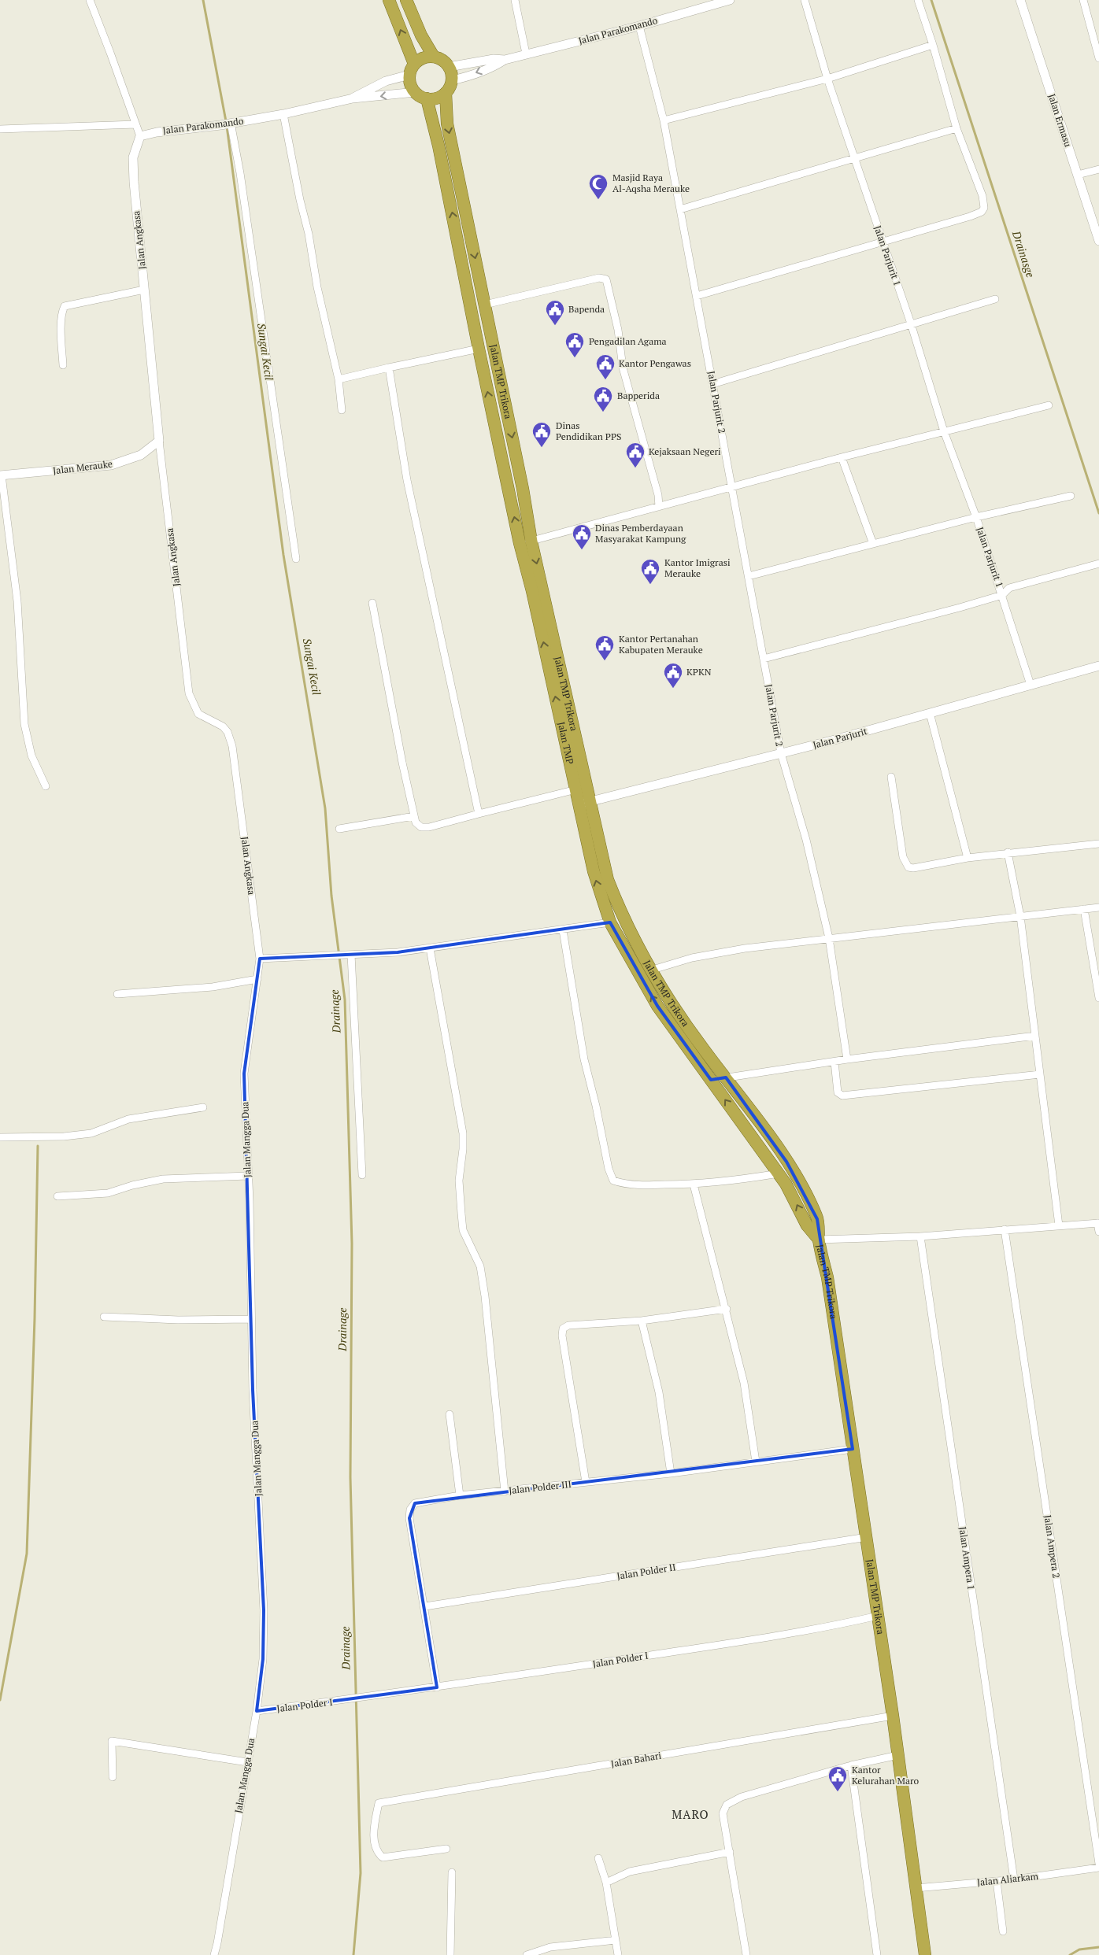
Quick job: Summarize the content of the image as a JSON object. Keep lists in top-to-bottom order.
{
  "streets": {
    "highway": ["Jalan TMP Trikora", "Jalan TMP"],
    "street": [
      "Jalan Parakomando",
      "Jalan Ermasu",
      "Jalan Angkasa",
      "Jalan Parjurit 1",
      "Jalan Parjurit 2",
      "Jalan Merauke",
      "Jalan Parjurit",
      "Jalan Mangga Dua",
      "Jalan Polder III",
      "Jalan Ampera 2",
      "Jalan Ampera 1",
      "Jalan Polder II",
      "Jalan Polder I",
      "Jalan Bahari",
      "Jalan Aliarkam"
    ]
  },
  "crossings": [
    ["Jalan Parakomando", "Jalan Angkasa"],
    ["Jalan Parakomando", "Jalan TMP Trikora"],
    ["Jalan Angkasa", "Jalan Merauke"],
    ["Jalan Angkasa", "Jalan Mangga Dua"],
    ["Jalan Parjurit 1", "Jalan Parjurit"],
    ["Jalan TMP Trikora", "Jalan Parjurit"],
    ["Jalan TMP Trikora", "Jalan TMP"],
    ["Jalan TMP Trikora", "Jalan Polder III"],
    ["Jalan TMP Trikora", "Jalan Polder II"],
    ["Jalan TMP Trikora", "Jalan Polder I"],
    ["Jalan TMP Trikora", "Jalan Bahari"],
    ["Jalan TMP Trikora", "Jalan Aliarkam"],
    ["Jalan Parjurit 2", "Jalan Parjurit"],
    ["Jalan Parjurit", "Jalan TMP"],
    ["Jalan Mangga Dua", "Jalan Polder I"],
    ["Jalan Polder III", "Jalan Polder II"],
    ["Jalan Polder III", "Jalan Polder I"],
    ["Jalan Ampera 1", "Jalan Aliarkam"]
  ],
  "one_way": ["Jalan TMP"],
  "districts": ["MARO"],
  "water": ["Drainasge", "Sungai Kecil", "Drainage"],
  "places": {
    "mosque": ["Masjid Raya Al-Aqsha Merauke"],
    "public building": [
      "Bapenda",
      "Pengadilan Agama",
      "Kantor Pengawas",
      "Bapperida",
      "Dinas Pendidikan PPS",
      "Kejaksaan Negeri",
      "Dinas Pemberdayaan Masyarakat Kampung",
      "Kantor Imigrasi Merauke",
      "Kantor Pertanahan Kabupaten Merauke",
      "KPKN",
      "Kantor Kelurahan Maro"
    ]
  }
}
